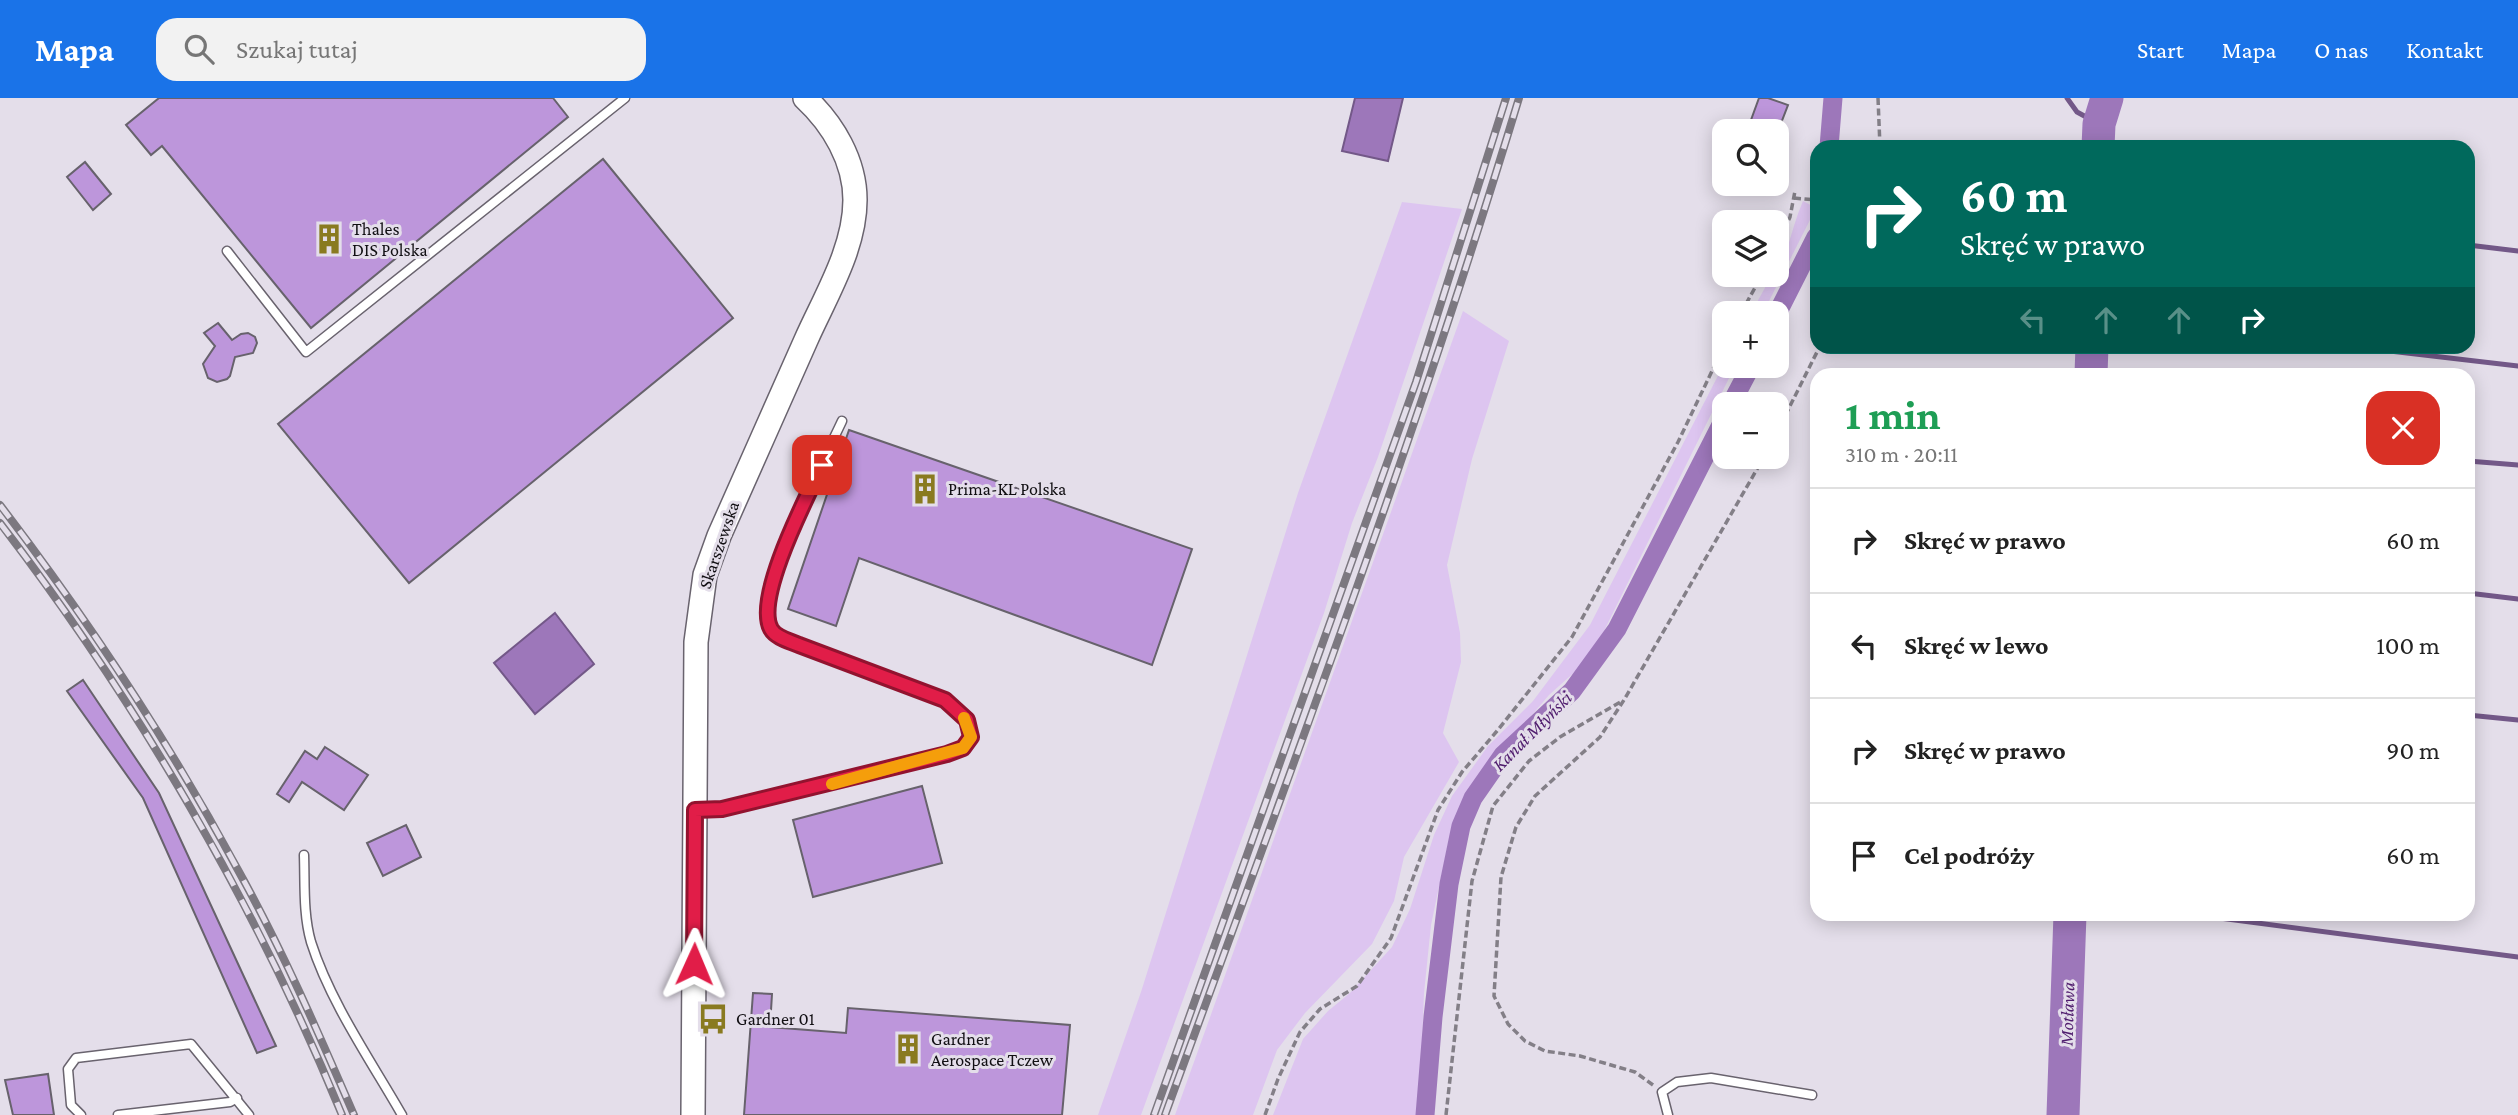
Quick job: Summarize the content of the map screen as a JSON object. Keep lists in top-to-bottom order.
{
  "streets": {
    "street": ["Skarszewska"]
  },
  "water": ["Kanał Młyński", "Motława"],
  "places": {
    "building": ["Thales DIS Polska", "Prima-KL Polska", "Gardner Aerospace Tczew"],
    "bus stop": ["Gardner 01"]
  },
  "page": {
    "header": "Mapa",
    "search": "Szukaj tutaj",
    "nav": [
      "Start",
      "Mapa",
      "O nas",
      "Kontakt"
    ],
    "map_buttons": ["+", "−"],
    "turn": ["60 m", "Skręć w prawo"],
    "heading": ["1 min", "310 m · 20:11"],
    "list": [
      {
        "name": "Skręć w prawo",
        "value": "60 m"
      },
      {
        "name": "Skręć w lewo",
        "value": "100 m"
      },
      {
        "name": "Skręć w prawo",
        "value": "90 m"
      },
      {
        "name": "Cel podróży",
        "value": "60 m"
      }
    ]
  }
}
